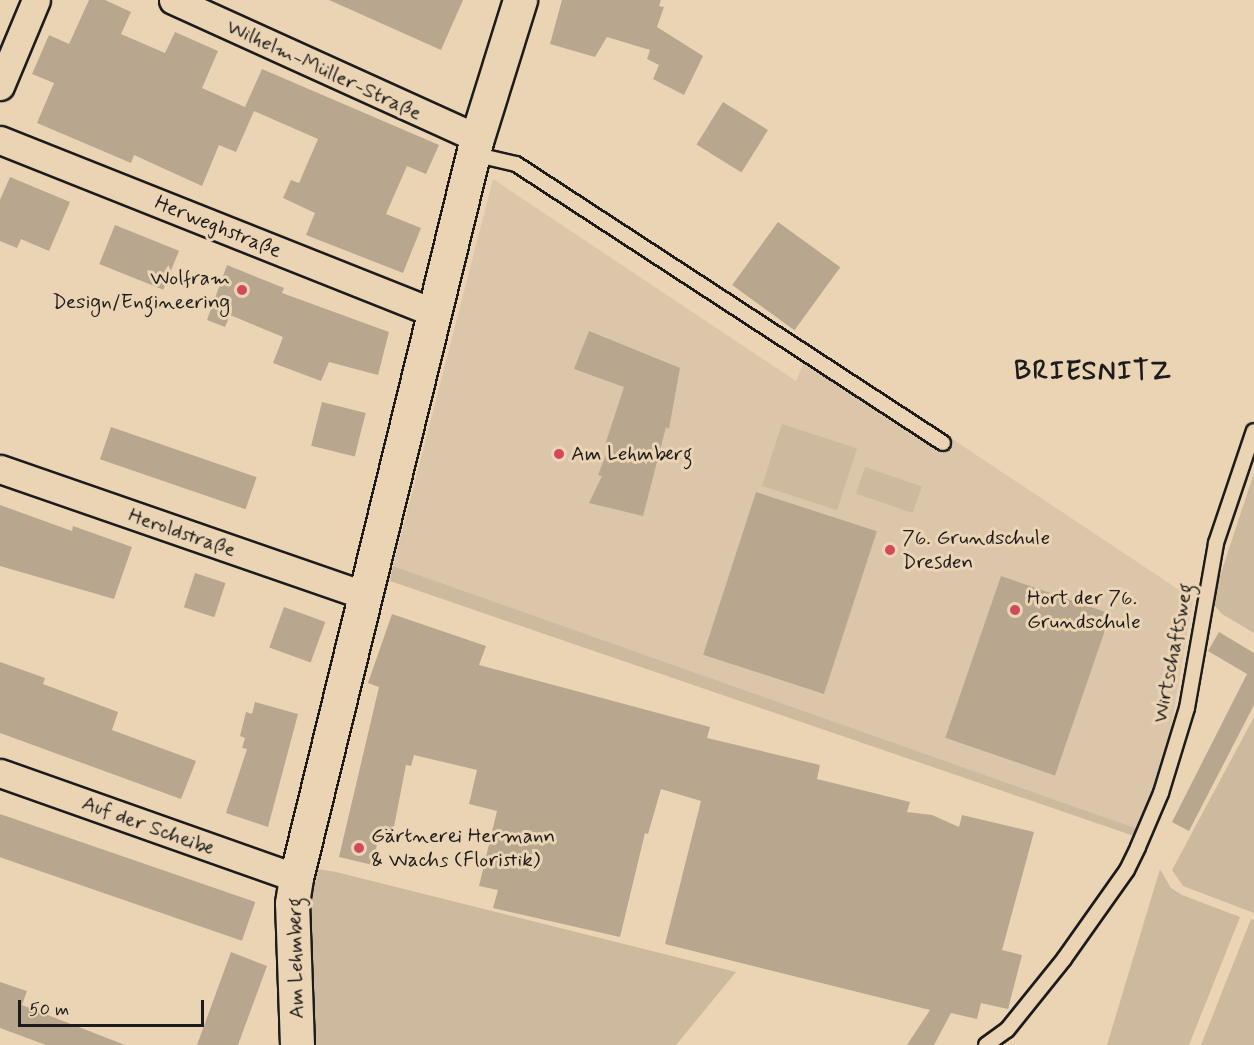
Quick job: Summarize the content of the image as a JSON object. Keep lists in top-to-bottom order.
{
  "streets": {
    "street": [
      "Wilhelm-Müller-Straße",
      "Herweghstraße",
      "Heroldstraße",
      "Auf der Scheibe",
      "Am Lehmberg"
    ],
    "lane": ["Wirtschaftsweg"]
  },
  "crossings": [
    ["Wilhelm-Müller-Straße", "Am Lehmberg"],
    ["Herweghstraße", "Am Lehmberg"],
    ["Heroldstraße", "Am Lehmberg"],
    ["Auf der Scheibe", "Am Lehmberg"]
  ],
  "districts": ["BRIESNITZ"],
  "places": [
    "Wolfram Design/Engineering",
    "Am Lehmberg",
    "76. Grundschule Dresden",
    "Hort der 76. Grundschule",
    "Gärtnerei Hermann & Wachs (Floristik)"
  ],
  "scale_bar": "50 m"
}
